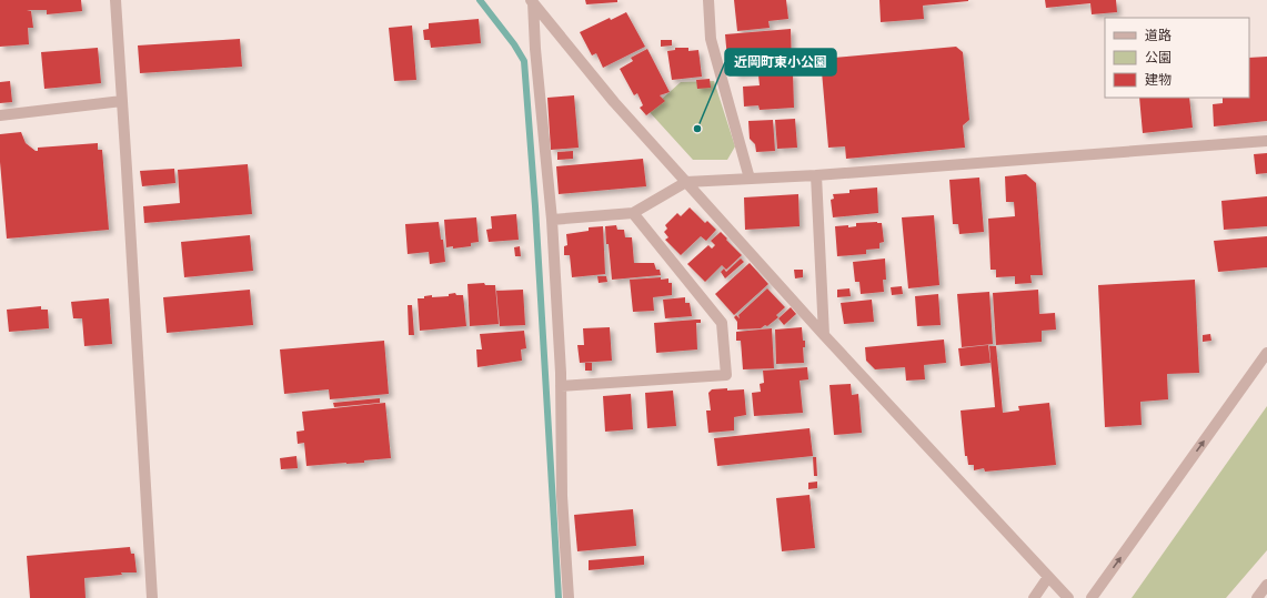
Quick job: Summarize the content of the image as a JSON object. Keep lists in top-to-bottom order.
{
  "places": ["近岡町東小公園"],
  "legend": ["道路", "公園", "建物"]
}
